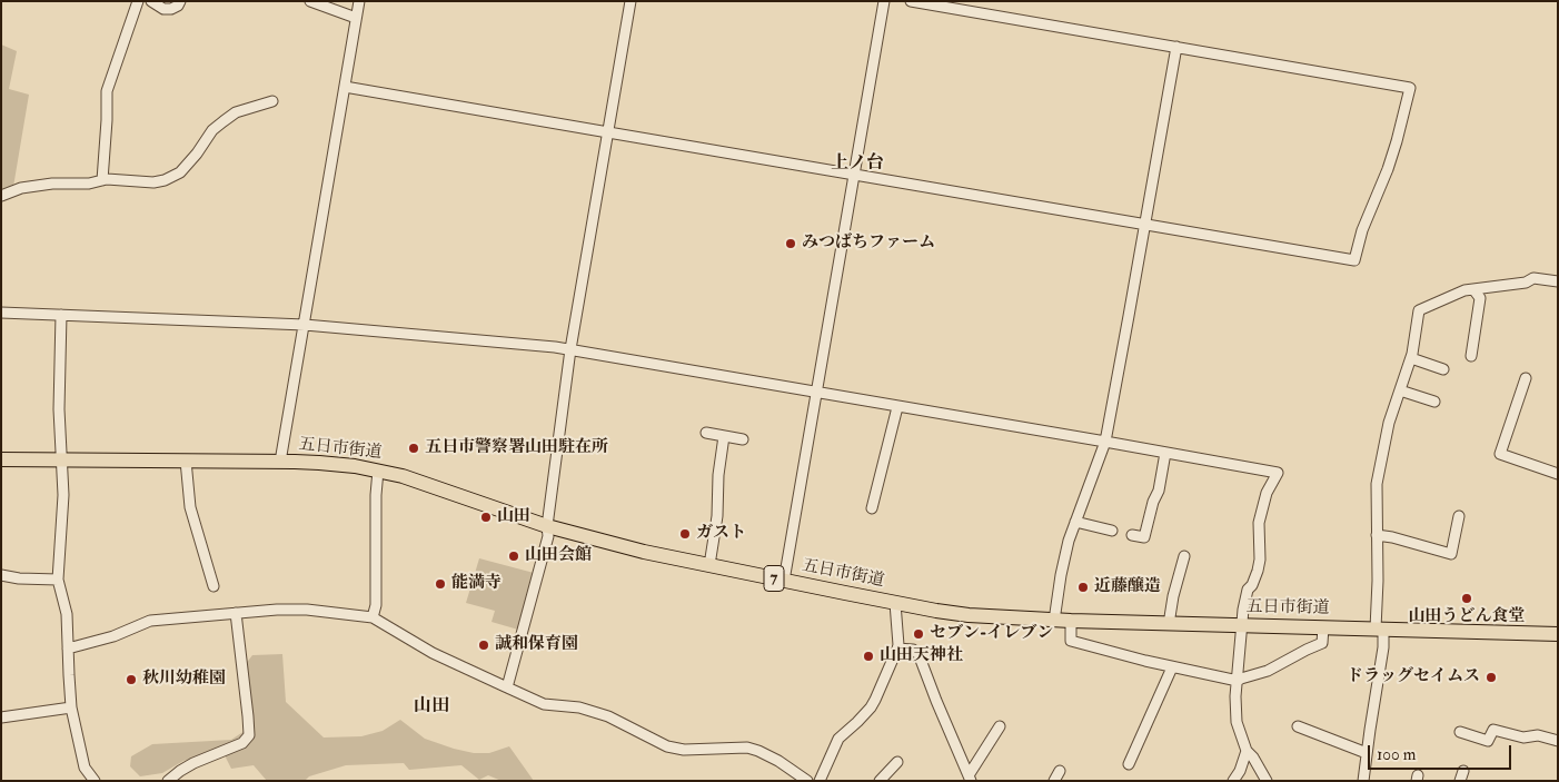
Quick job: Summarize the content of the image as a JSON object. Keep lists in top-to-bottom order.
{
  "streets": {
    "main road": ["五日市街道", "7"]
  },
  "districts": ["上ノ台", "山田"],
  "places": [
    "みつばちファーム",
    "五日市警察署山田駐在所",
    "山田",
    "ガスト",
    "山田会館",
    "能満寺",
    "近藤醸造",
    "山田うどん食堂",
    "セブン-イレブン",
    "誠和保育園",
    "山田天神社",
    "ドラッグセイムス",
    "秋川幼稚園"
  ],
  "scale_bar": "100 m"
}
